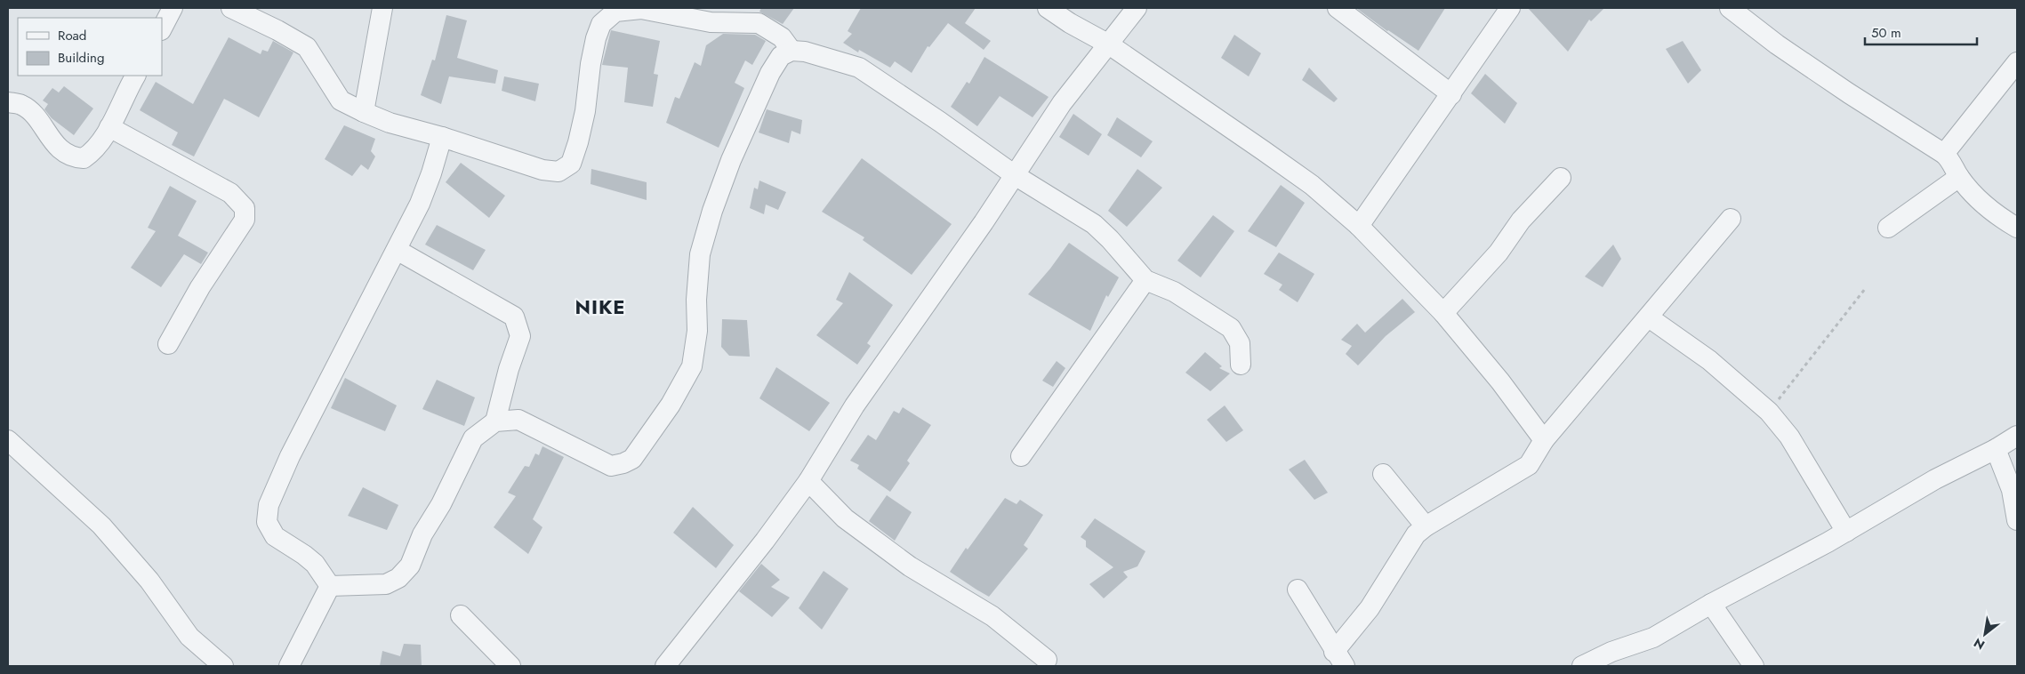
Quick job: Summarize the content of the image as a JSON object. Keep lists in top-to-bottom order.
{
  "districts": ["NIKE"],
  "legend": ["Road", "Building"],
  "scale_bar": "50 m",
  "north": "bottom left"
}
